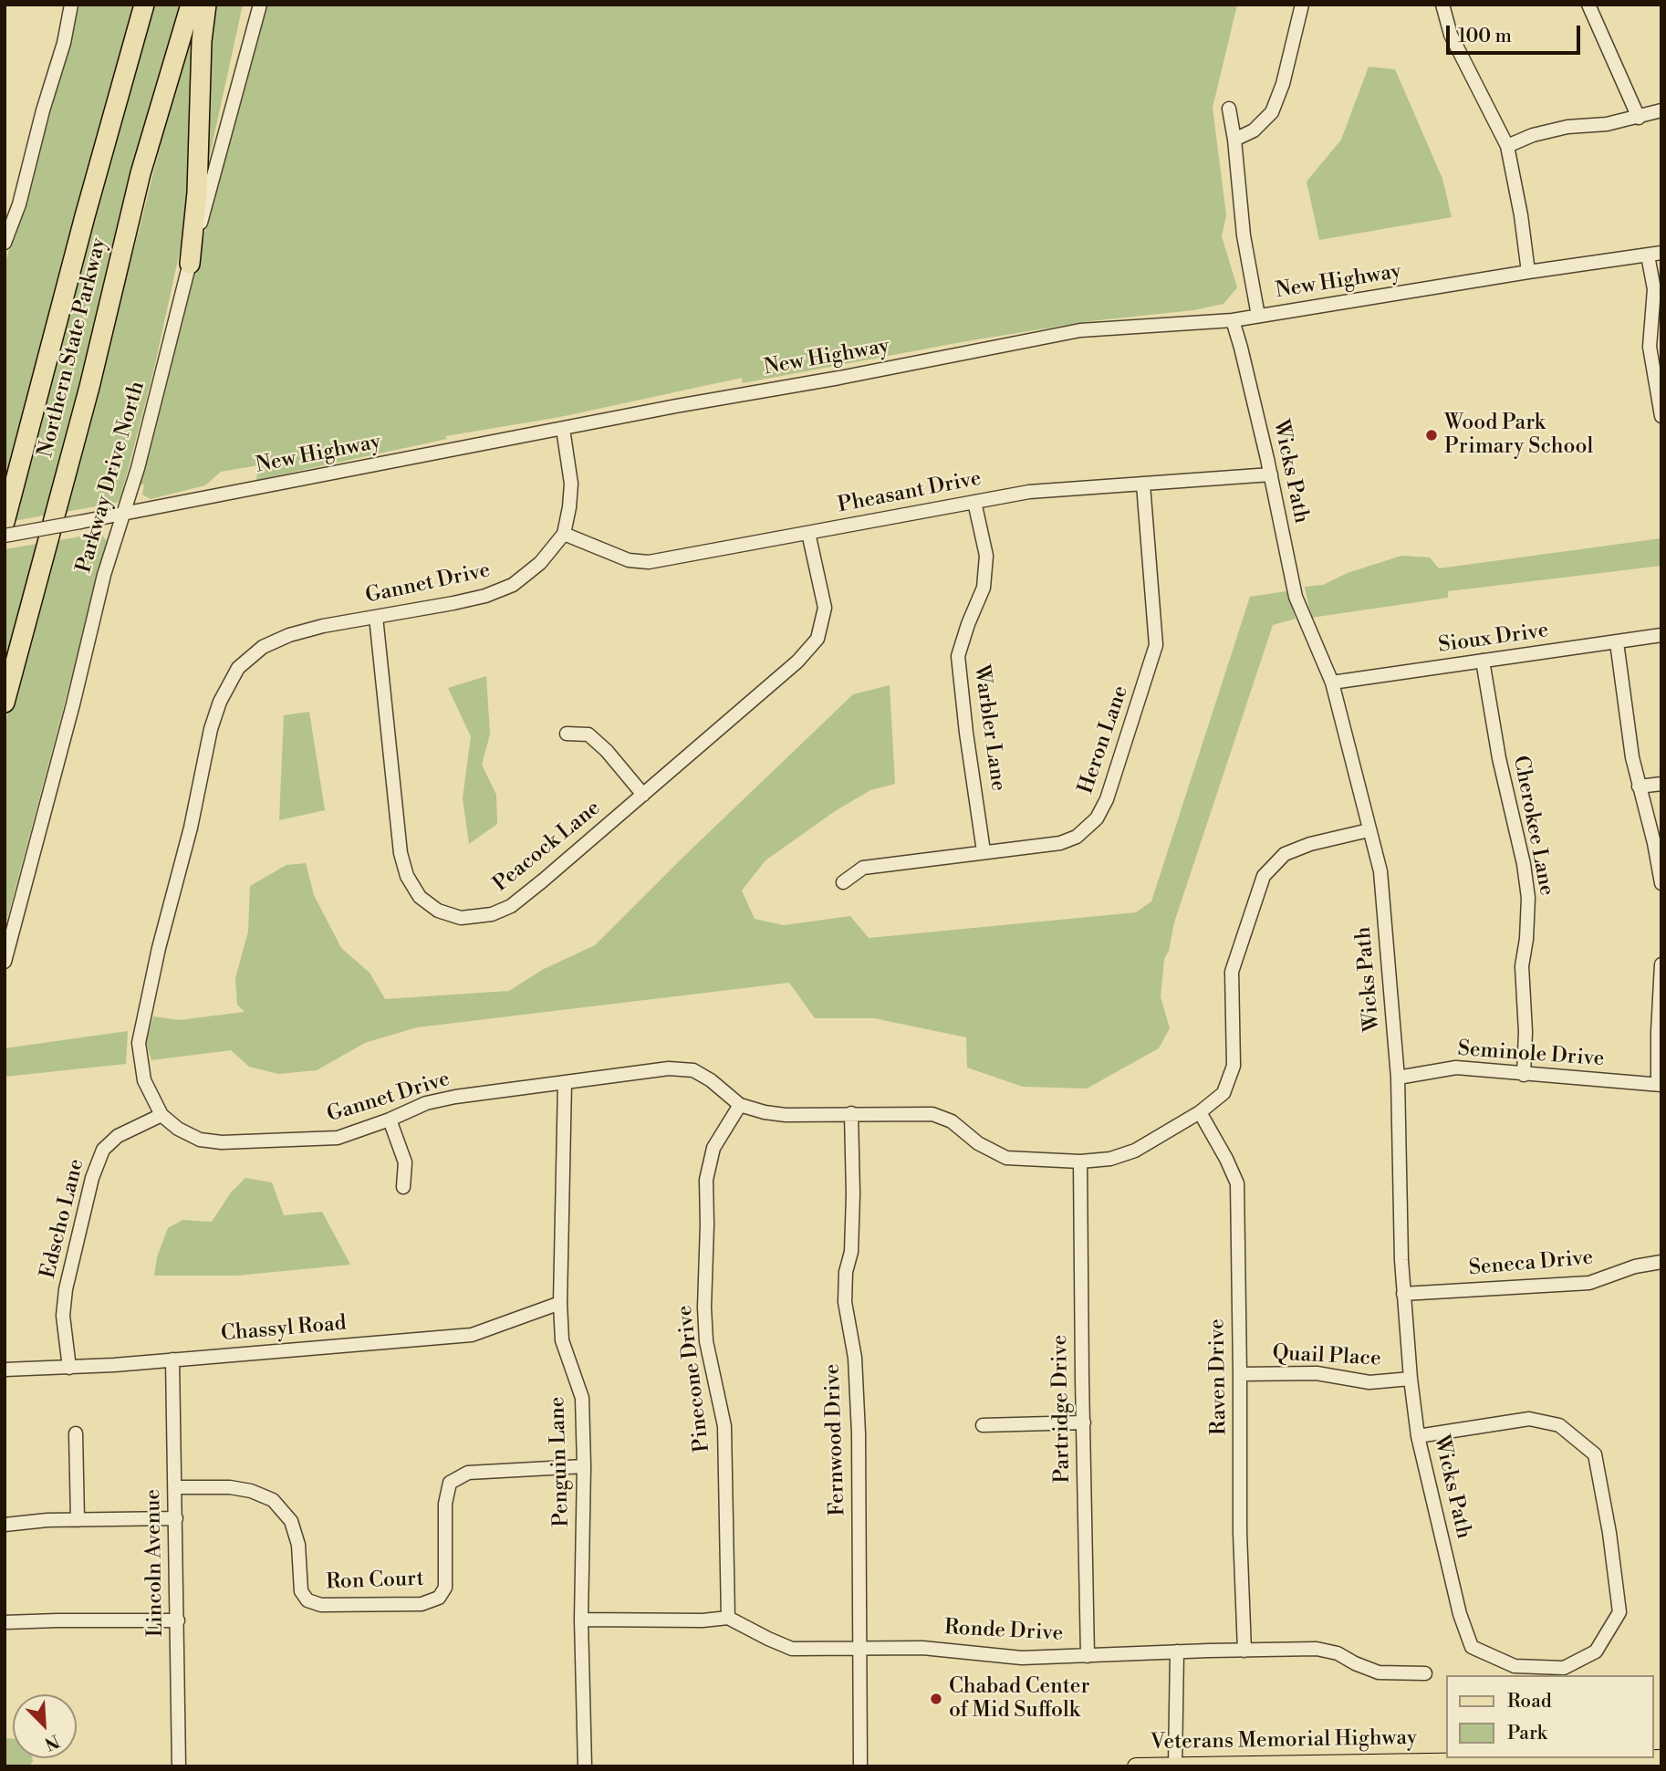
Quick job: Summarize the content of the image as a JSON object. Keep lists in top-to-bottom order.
{
  "streets": {
    "highway": ["Northern State Parkway"],
    "main road": ["Veterans Memorial Highway"],
    "street": [
      "New Highway",
      "Wicks Path",
      "Parkway Drive North",
      "Pheasant Drive",
      "Gannet Drive",
      "Sioux Drive",
      "Warbler Lane",
      "Heron Lane",
      "Cherokee Lane",
      "Peacock Lane",
      "Seminole Drive",
      "Edscho Lane",
      "Seneca Drive",
      "Chassyl Road",
      "Quail Place",
      "Raven Drive",
      "Pinecone Drive",
      "Partridge Drive",
      "Fernwood Drive",
      "Penguin Lane",
      "Lincoln Avenue",
      "Ron Court",
      "Ronde Drive"
    ]
  },
  "crossings": [
    ["New Highway", "Wicks Path"],
    ["New Highway", "Parkway Drive North"],
    ["New Highway", "Gannet Drive"],
    ["Wicks Path", "Pheasant Drive"],
    ["Wicks Path", "Gannet Drive"],
    ["Wicks Path", "Sioux Drive"],
    ["Wicks Path", "Seminole Drive"],
    ["Wicks Path", "Seneca Drive"],
    ["Wicks Path", "Quail Place"],
    ["Pheasant Drive", "Gannet Drive"],
    ["Pheasant Drive", "Warbler Lane"],
    ["Pheasant Drive", "Heron Lane"],
    ["Pheasant Drive", "Peacock Lane"],
    ["Gannet Drive", "Peacock Lane"],
    ["Gannet Drive", "Edscho Lane"],
    ["Gannet Drive", "Raven Drive"],
    ["Gannet Drive", "Pinecone Drive"],
    ["Gannet Drive", "Partridge Drive"],
    ["Gannet Drive", "Fernwood Drive"],
    ["Gannet Drive", "Penguin Lane"],
    ["Sioux Drive", "Cherokee Lane"],
    ["Warbler Lane", "Heron Lane"],
    ["Cherokee Lane", "Seminole Drive"],
    ["Edscho Lane", "Chassyl Road"],
    ["Chassyl Road", "Penguin Lane"],
    ["Chassyl Road", "Lincoln Avenue"],
    ["Quail Place", "Raven Drive"],
    ["Raven Drive", "Ronde Drive"],
    ["Pinecone Drive", "Ronde Drive"],
    ["Partridge Drive", "Ronde Drive"],
    ["Fernwood Drive", "Ronde Drive"],
    ["Penguin Lane", "Ron Court"],
    ["Lincoln Avenue", "Ron Court"]
  ],
  "places": ["Wood Park Primary School", "Chabad Center of Mid Suffolk"],
  "legend": ["Road", "Park"],
  "scale_bar": "100 m",
  "north": "bottom right"
}
